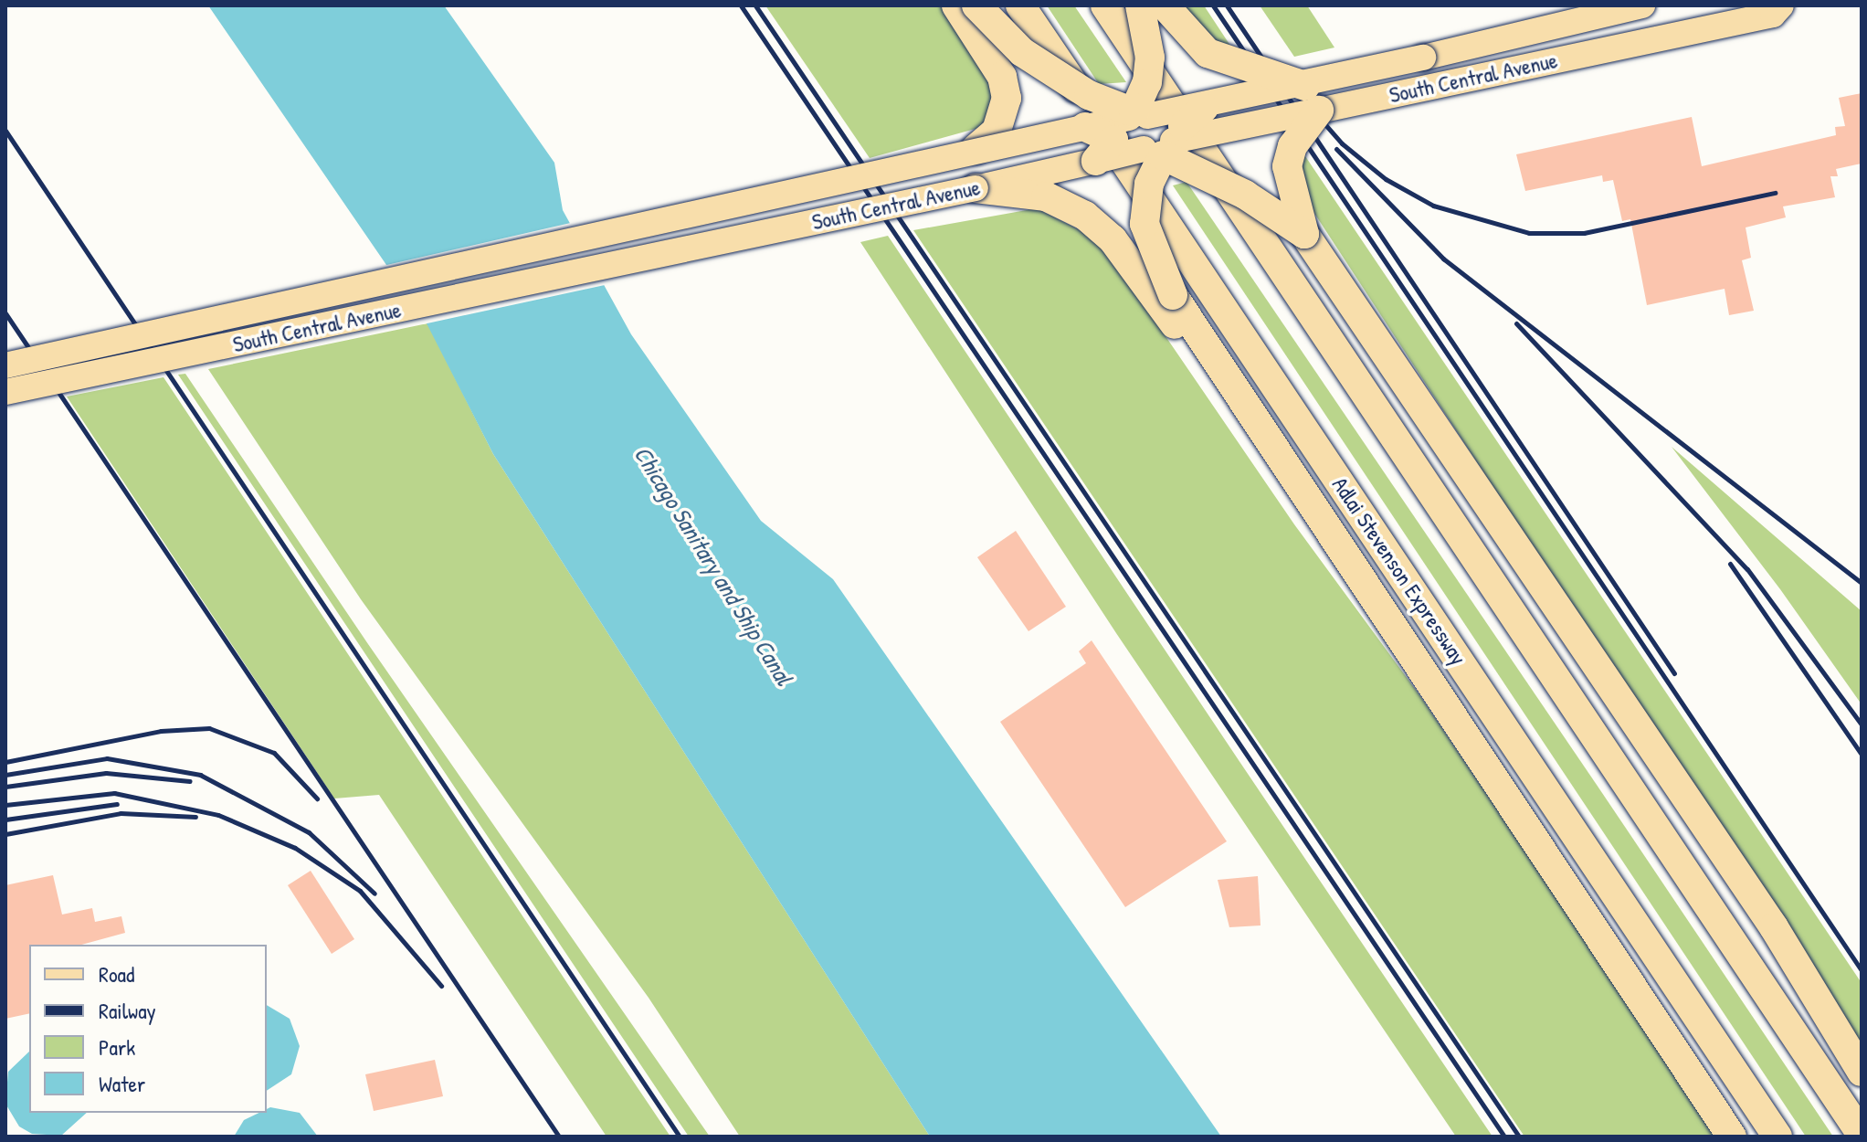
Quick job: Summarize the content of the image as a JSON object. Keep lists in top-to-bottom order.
{
  "streets": {
    "highway": ["Adlai Stevenson Expressway"],
    "main road": ["South Central Avenue"]
  },
  "water": ["Chicago Sanitary and Ship Canal"],
  "legend": [
    "Road",
    "Railway",
    "Park",
    "Water"
  ]
}
